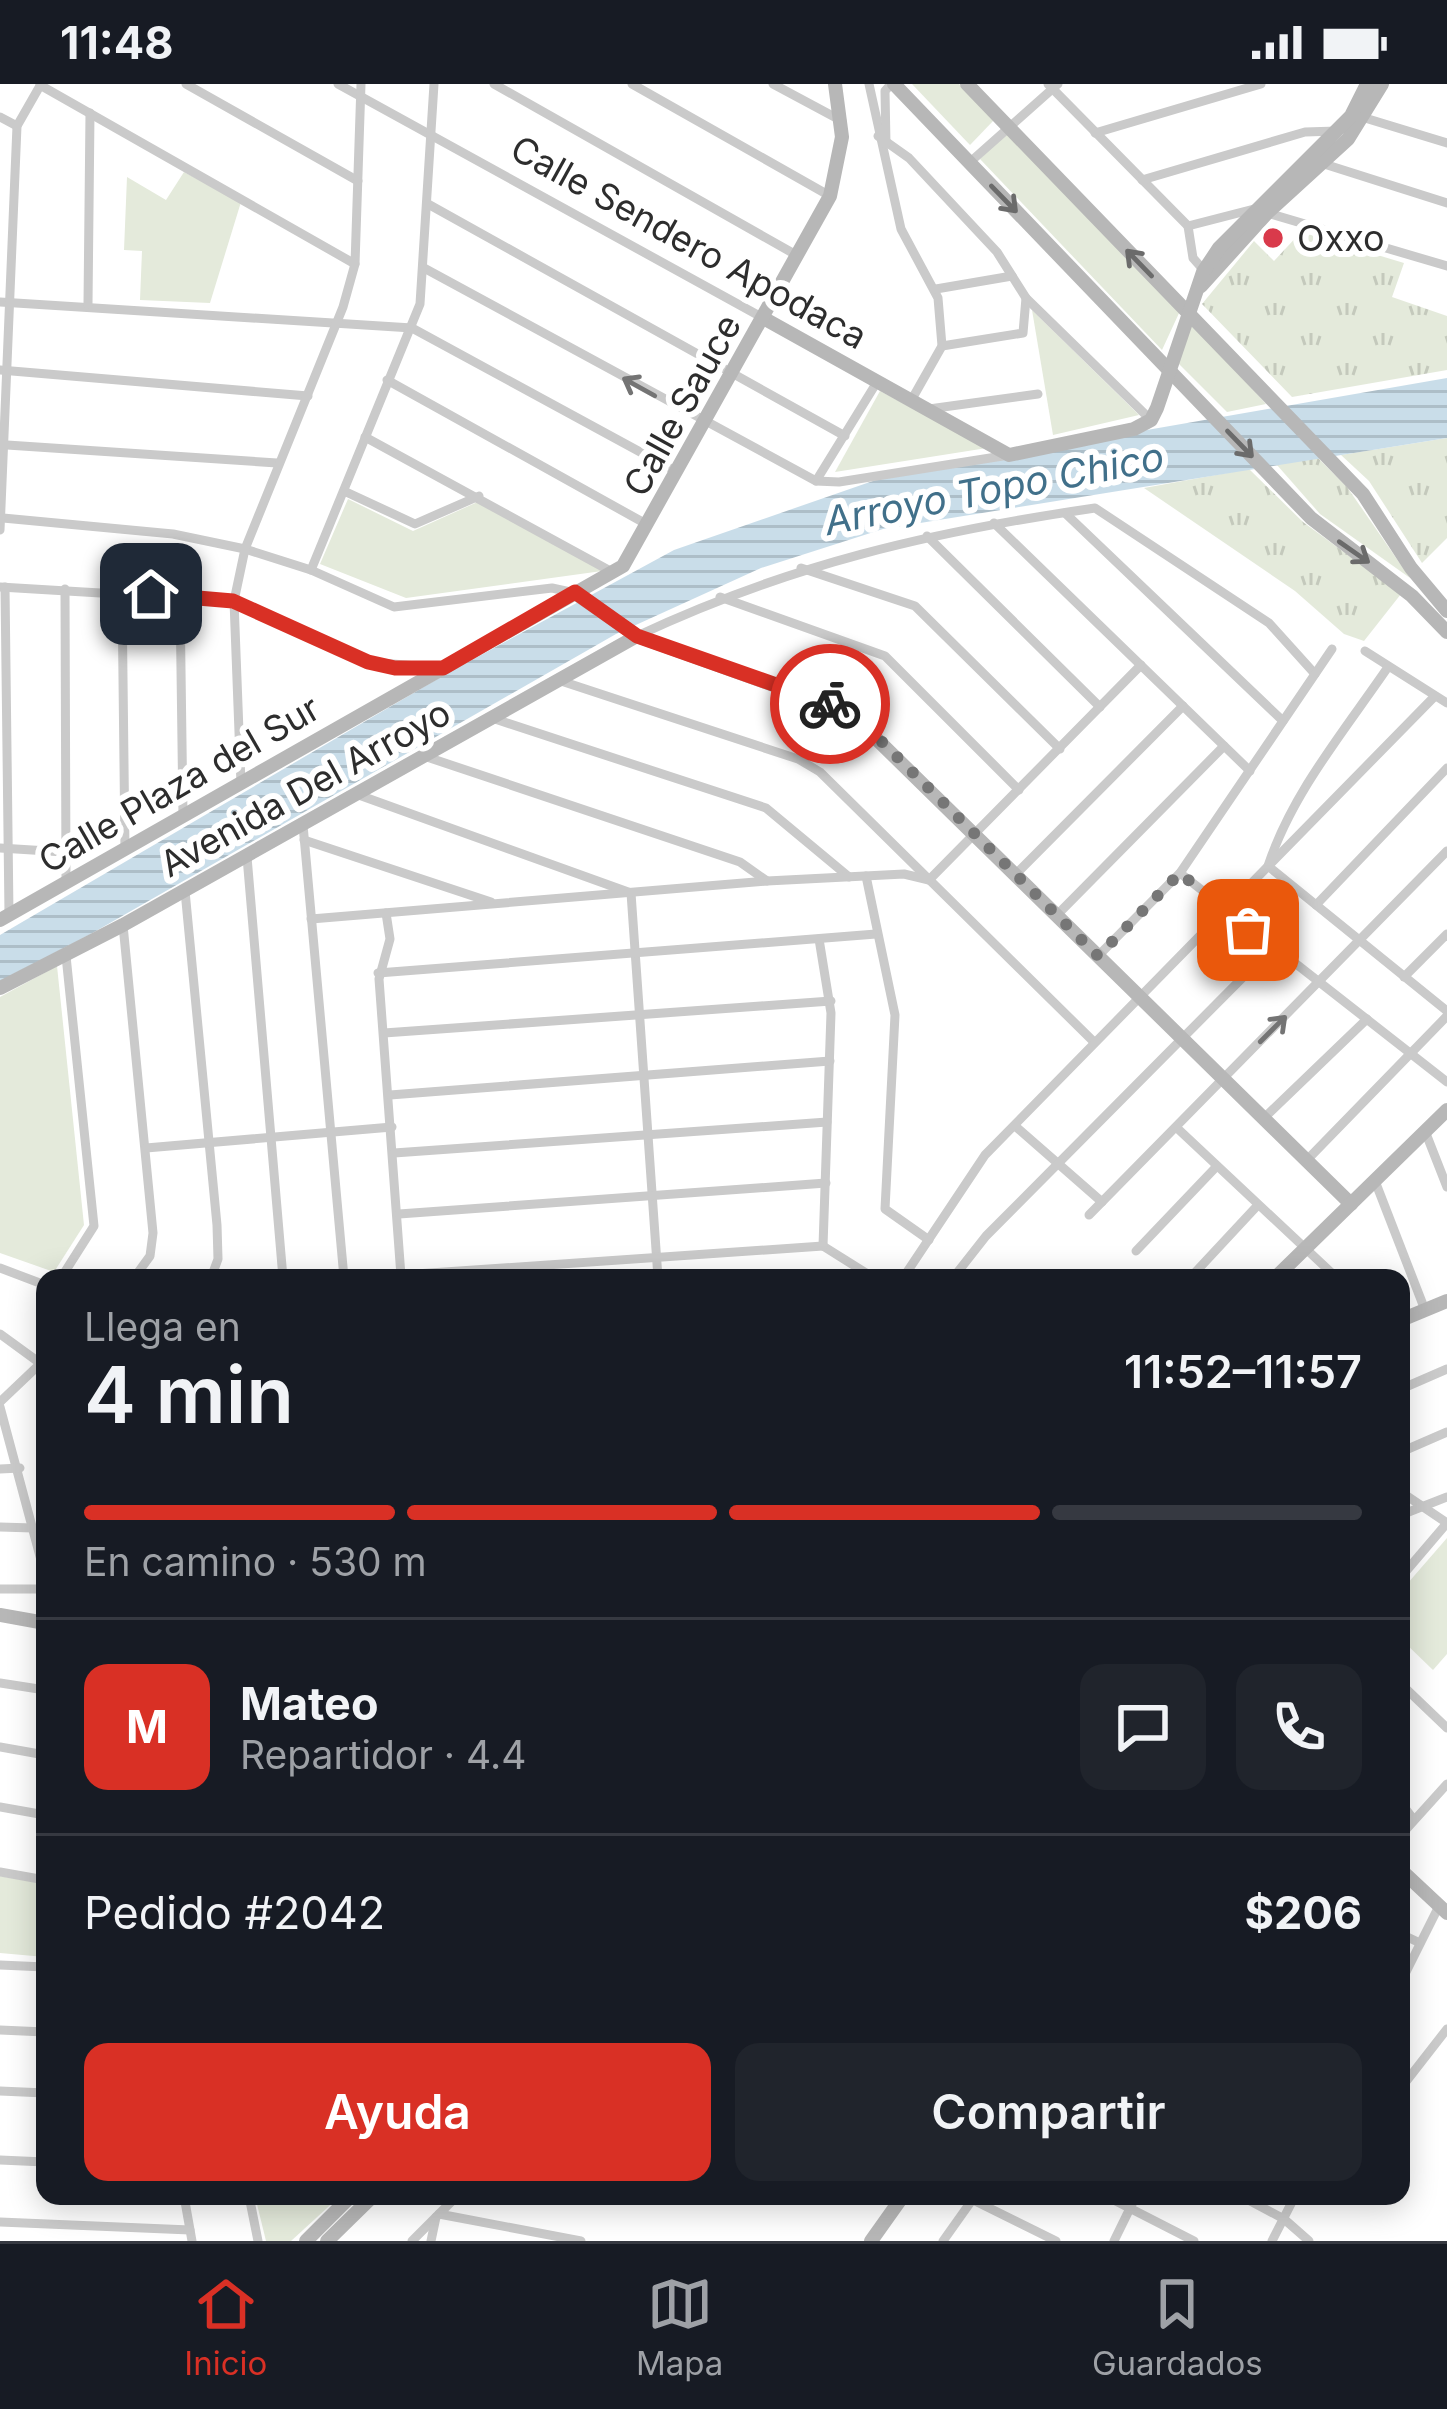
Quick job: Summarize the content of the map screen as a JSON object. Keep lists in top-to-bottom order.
{
  "streets": {
    "street": [
      "Calle Sendero Apodaca",
      "Calle Sauce",
      "Calle Plaza del Sur",
      "Avenida Del Arroyo"
    ]
  },
  "crossings": [
    ["Calle Sendero Apodaca", "Calle Sauce"],
    ["Calle Sauce", "Calle Plaza del Sur"]
  ],
  "water": ["Arroyo Topo Chico"],
  "places": ["Oxxo"],
  "page": {
    "status": "11:48",
    "heading": ["4 min", "Llega en", "11:52–11:57"],
    "panel": [
      "Mateo",
      "Repartidor · 4.4",
      "Pedido #2042",
      "$206"
    ],
    "bar": "En camino · 530 m",
    "round": "M",
    "buttons": ["Ayuda", "Compartir"],
    "tabs": ["Inicio", "Mapa", "Guardados"]
  }
}
